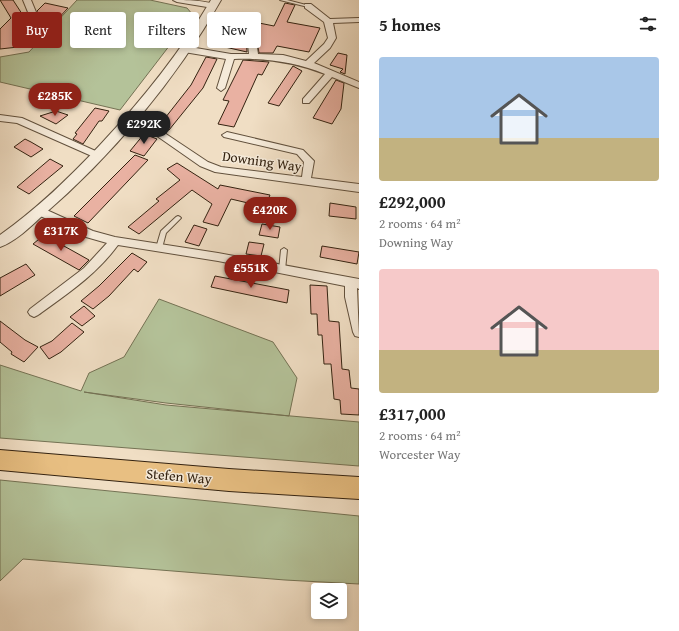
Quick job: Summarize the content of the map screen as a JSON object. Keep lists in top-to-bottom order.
{
  "streets": {
    "highway": ["Stefen Way"],
    "street": ["Downing Way"]
  },
  "page": {
    "heading": "5 homes",
    "chip": [
      "Buy",
      "Rent",
      "Filters",
      "New"
    ],
    "list": [
      {
        "name": "£292,000",
        "note": "2 rooms · 64 m² · Downing Way"
      },
      {
        "name": "£317,000",
        "note": "2 rooms · 64 m² · Worcester Way"
      }
    ],
    "price": [
      "£285K",
      "£292K",
      "£420K",
      "£317K",
      "£551K"
    ]
  }
}
